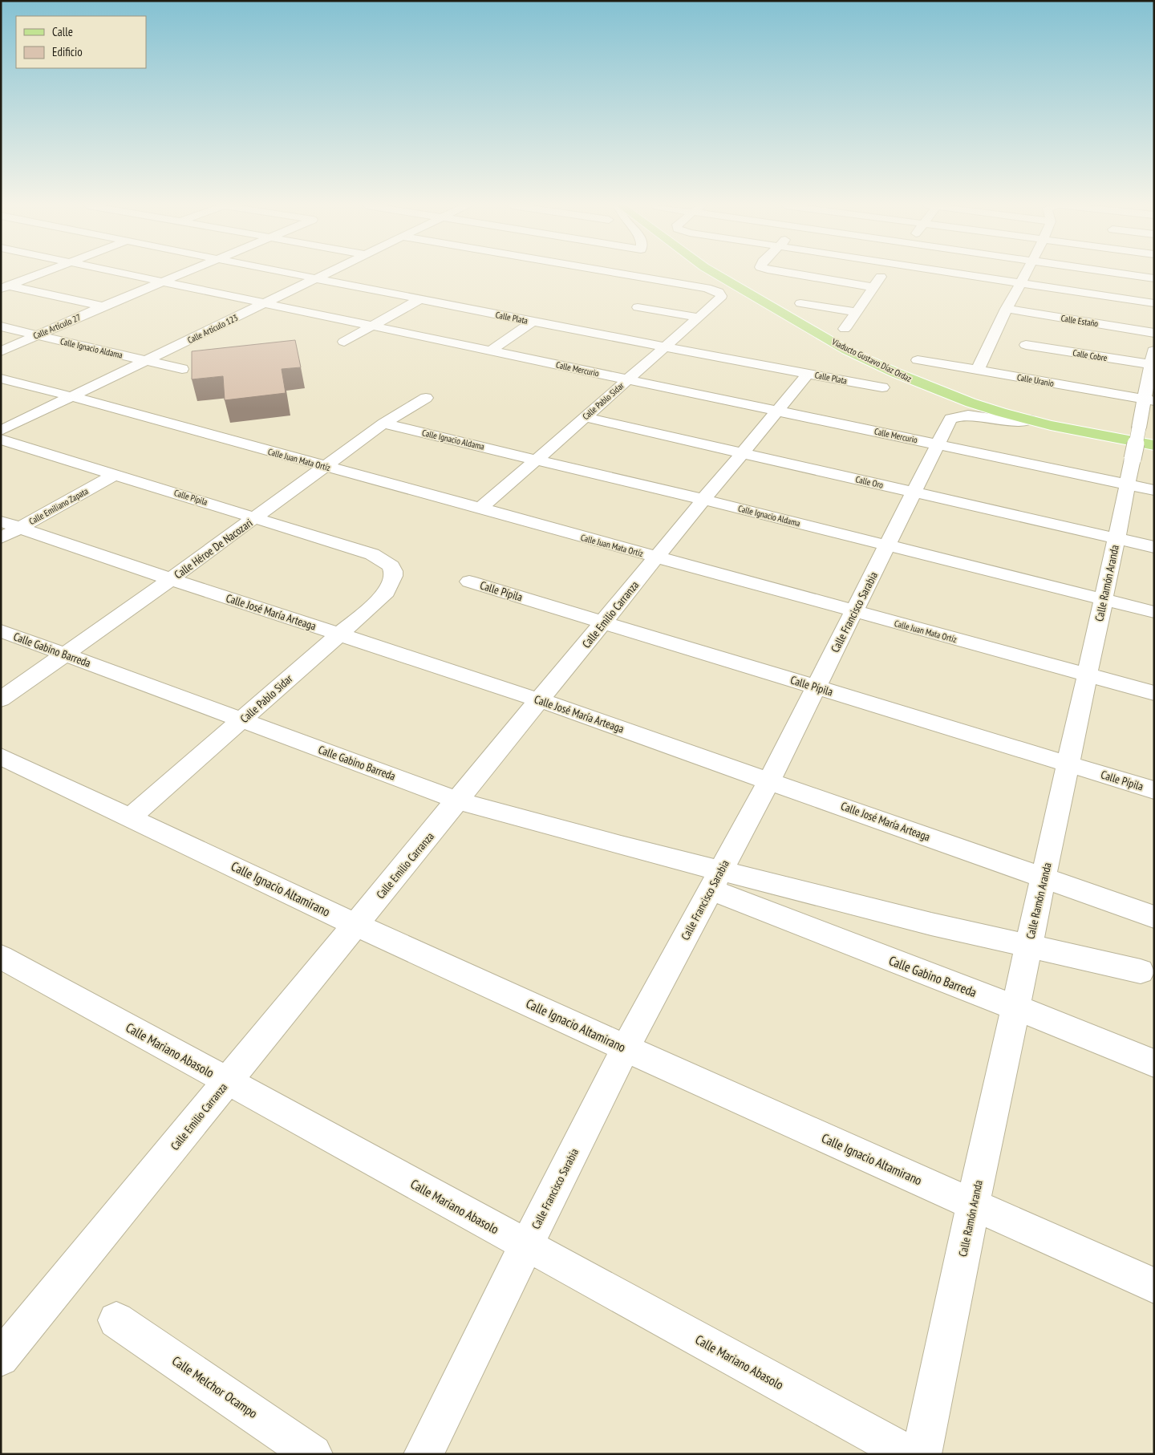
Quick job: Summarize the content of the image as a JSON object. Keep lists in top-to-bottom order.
{
  "streets": {
    "main road": ["Viaducto Gustavo Díaz Ordaz"],
    "street": [
      "Calle Plata",
      "Calle Estaño",
      "Calle Artículo 27",
      "Calle Artículo 123",
      "Calle Ignacio Aldama",
      "Calle Cobre",
      "Calle Mercurio",
      "Calle Uranio",
      "Calle Pablo Sidar",
      "Calle Juan Mata Ortíz",
      "Calle Oro",
      "Calle Pípila",
      "Calle Emiliano Zapata",
      "Calle Héroe De Nacozari",
      "Calle Ramón Aranda",
      "Calle José María Arteaga",
      "Calle Francisco Sarabia",
      "Calle Emilio Carranza",
      "Calle Gabino Barreda",
      "Calle Ignacio Altamirano",
      "Calle Mariano Abasolo",
      "Calle Melchor Ocampo"
    ]
  },
  "crossings": [
    ["Calle Plata", "Calle Artículo 123"],
    ["Calle Plata", "Calle Pablo Sidar"],
    ["Calle Plata", "Calle Emilio Carranza"],
    ["Calle Artículo 27", "Calle Ignacio Aldama"],
    ["Calle Artículo 27", "Calle Mercurio"],
    ["Calle Artículo 123", "Calle Ignacio Aldama"],
    ["Calle Artículo 123", "Calle Mercurio"],
    ["Calle Artículo 123", "Calle Juan Mata Ortíz"],
    ["Calle Ignacio Aldama", "Calle Pablo Sidar"],
    ["Calle Ignacio Aldama", "Calle Héroe De Nacozari"],
    ["Calle Ignacio Aldama", "Calle Ramón Aranda"],
    ["Calle Ignacio Aldama", "Calle Francisco Sarabia"],
    ["Calle Ignacio Aldama", "Calle Emilio Carranza"],
    ["Calle Cobre", "Calle Ramón Aranda"],
    ["Viaducto Gustavo Díaz Ordaz", "Calle Mercurio"],
    ["Viaducto Gustavo Díaz Ordaz", "Calle Ramón Aranda"],
    ["Viaducto Gustavo Díaz Ordaz", "Calle Francisco Sarabia"],
    ["Calle Mercurio", "Calle Pablo Sidar"],
    ["Calle Mercurio", "Calle Ramón Aranda"],
    ["Calle Mercurio", "Calle Francisco Sarabia"],
    ["Calle Mercurio", "Calle Emilio Carranza"],
    ["Calle Uranio", "Calle Ramón Aranda"],
    ["Calle Pablo Sidar", "Calle Juan Mata Ortíz"],
    ["Calle Pablo Sidar", "Calle Oro"],
    ["Calle Pablo Sidar", "Calle Pípila"],
    ["Calle Pablo Sidar", "Calle José María Arteaga"],
    ["Calle Pablo Sidar", "Calle Gabino Barreda"],
    ["Calle Pablo Sidar", "Calle Ignacio Altamirano"],
    ["Calle Juan Mata Ortíz", "Calle Héroe De Nacozari"],
    ["Calle Juan Mata Ortíz", "Calle Ramón Aranda"],
    ["Calle Juan Mata Ortíz", "Calle Francisco Sarabia"],
    ["Calle Juan Mata Ortíz", "Calle Emilio Carranza"],
    ["Calle Oro", "Calle Ramón Aranda"],
    ["Calle Oro", "Calle Francisco Sarabia"],
    ["Calle Oro", "Calle Emilio Carranza"],
    ["Calle Pípila", "Calle Emiliano Zapata"],
    ["Calle Pípila", "Calle Héroe De Nacozari"],
    ["Calle Pípila", "Calle Ramón Aranda"],
    ["Calle Pípila", "Calle Francisco Sarabia"],
    ["Calle Pípila", "Calle Emilio Carranza"],
    ["Calle Emiliano Zapata", "Calle José María Arteaga"],
    ["Calle Héroe De Nacozari", "Calle José María Arteaga"],
    ["Calle Héroe De Nacozari", "Calle Gabino Barreda"],
    ["Calle Ramón Aranda", "Calle José María Arteaga"],
    ["Calle Ramón Aranda", "Calle Gabino Barreda"],
    ["Calle Ramón Aranda", "Calle Ignacio Altamirano"],
    ["Calle José María Arteaga", "Calle Francisco Sarabia"],
    ["Calle José María Arteaga", "Calle Emilio Carranza"],
    ["Calle Francisco Sarabia", "Calle Gabino Barreda"],
    ["Calle Francisco Sarabia", "Calle Ignacio Altamirano"],
    ["Calle Francisco Sarabia", "Calle Mariano Abasolo"],
    ["Calle Emilio Carranza", "Calle Gabino Barreda"],
    ["Calle Emilio Carranza", "Calle Ignacio Altamirano"],
    ["Calle Emilio Carranza", "Calle Mariano Abasolo"]
  ],
  "legend": ["Calle", "Edificio"]
}
